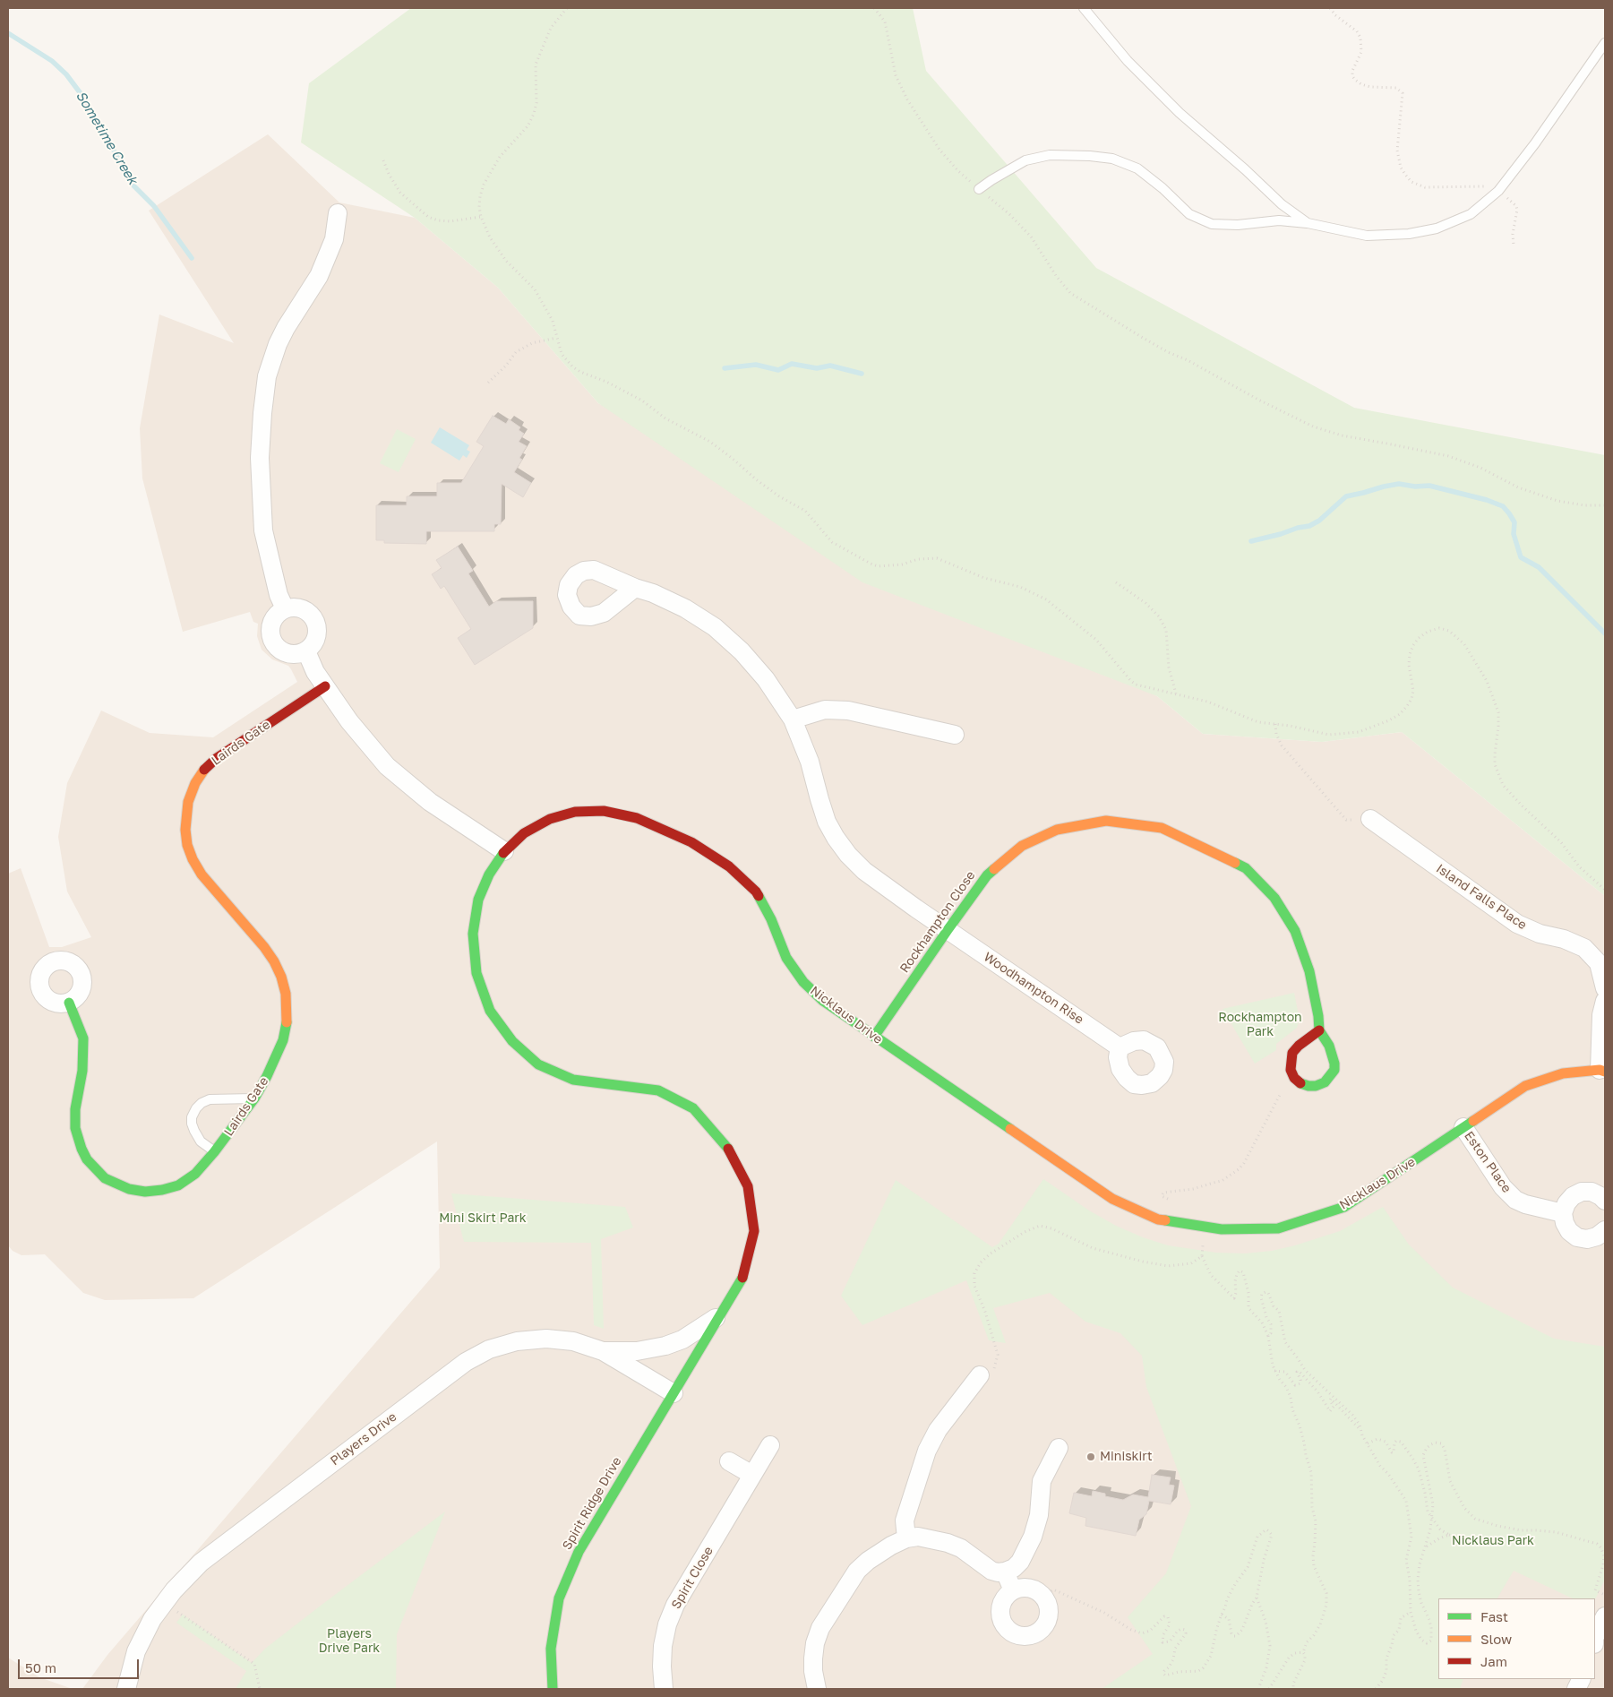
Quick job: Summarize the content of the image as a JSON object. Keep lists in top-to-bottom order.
{
  "streets": {
    "street": [
      "Lairds Gate",
      "Island Falls Place",
      "Rockhampton Close",
      "Woodhampton Rise",
      "Nicklaus Drive",
      "Eston Place",
      "Players Drive",
      "Spirit Ridge Drive",
      "Spirit Close"
    ]
  },
  "crossings": [
    ["Rockhampton Close", "Woodhampton Rise"],
    ["Rockhampton Close", "Nicklaus Drive"],
    ["Nicklaus Drive", "Eston Place"],
    ["Nicklaus Drive", "Players Drive"],
    ["Nicklaus Drive", "Spirit Ridge Drive"],
    ["Players Drive", "Spirit Ridge Drive"]
  ],
  "water": ["Sometime Creek"],
  "parks": [
    "Rockhampton Park",
    "Mini Skirt Park",
    "Nicklaus Park",
    "Players Drive Park"
  ],
  "places": ["Miniskirt"],
  "legend": ["Fast", "Slow", "Jam"],
  "scale_bar": "50 m"
}
